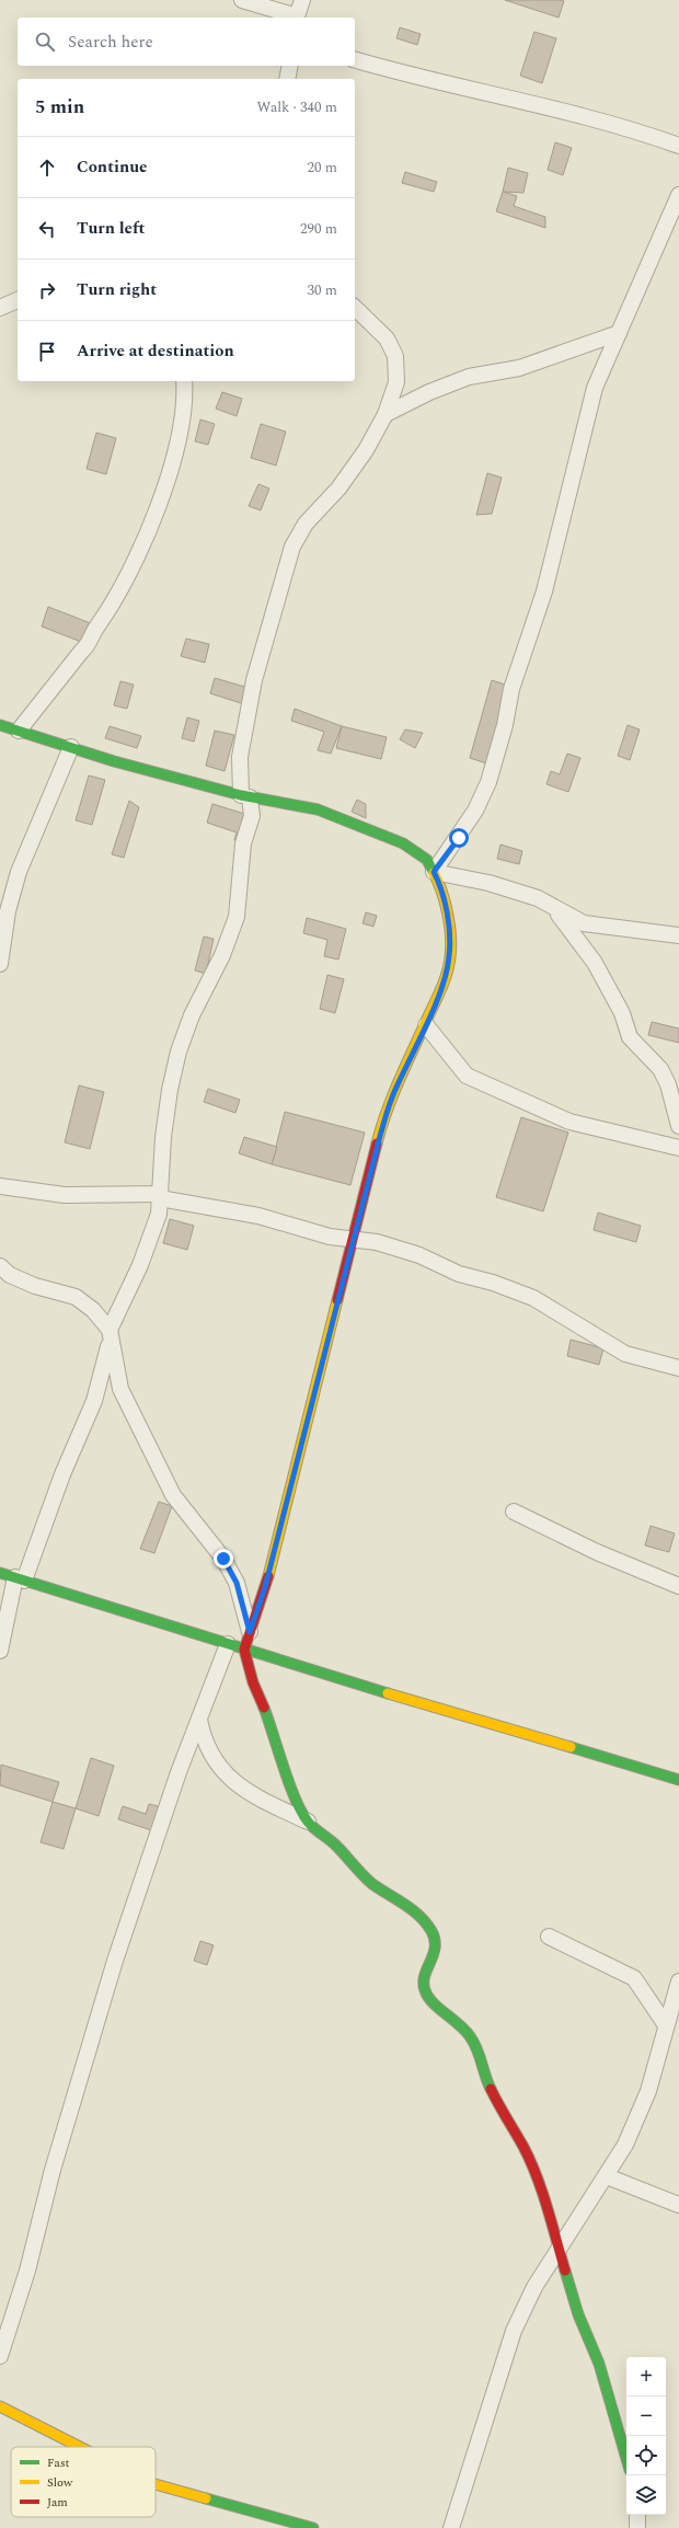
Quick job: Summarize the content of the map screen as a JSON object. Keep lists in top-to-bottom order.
{
  "legend": ["Fast", "Slow", "Jam"],
  "page": {
    "search": "Search here",
    "heading": ["5 min", "Walk · 340 m"],
    "list": [
      ["Continue", "20 m"],
      ["Turn left", "290 m"],
      ["Turn right", "30 m"],
      "Arrive at destination"
    ],
    "map_buttons": ["+", "−"]
  }
}
